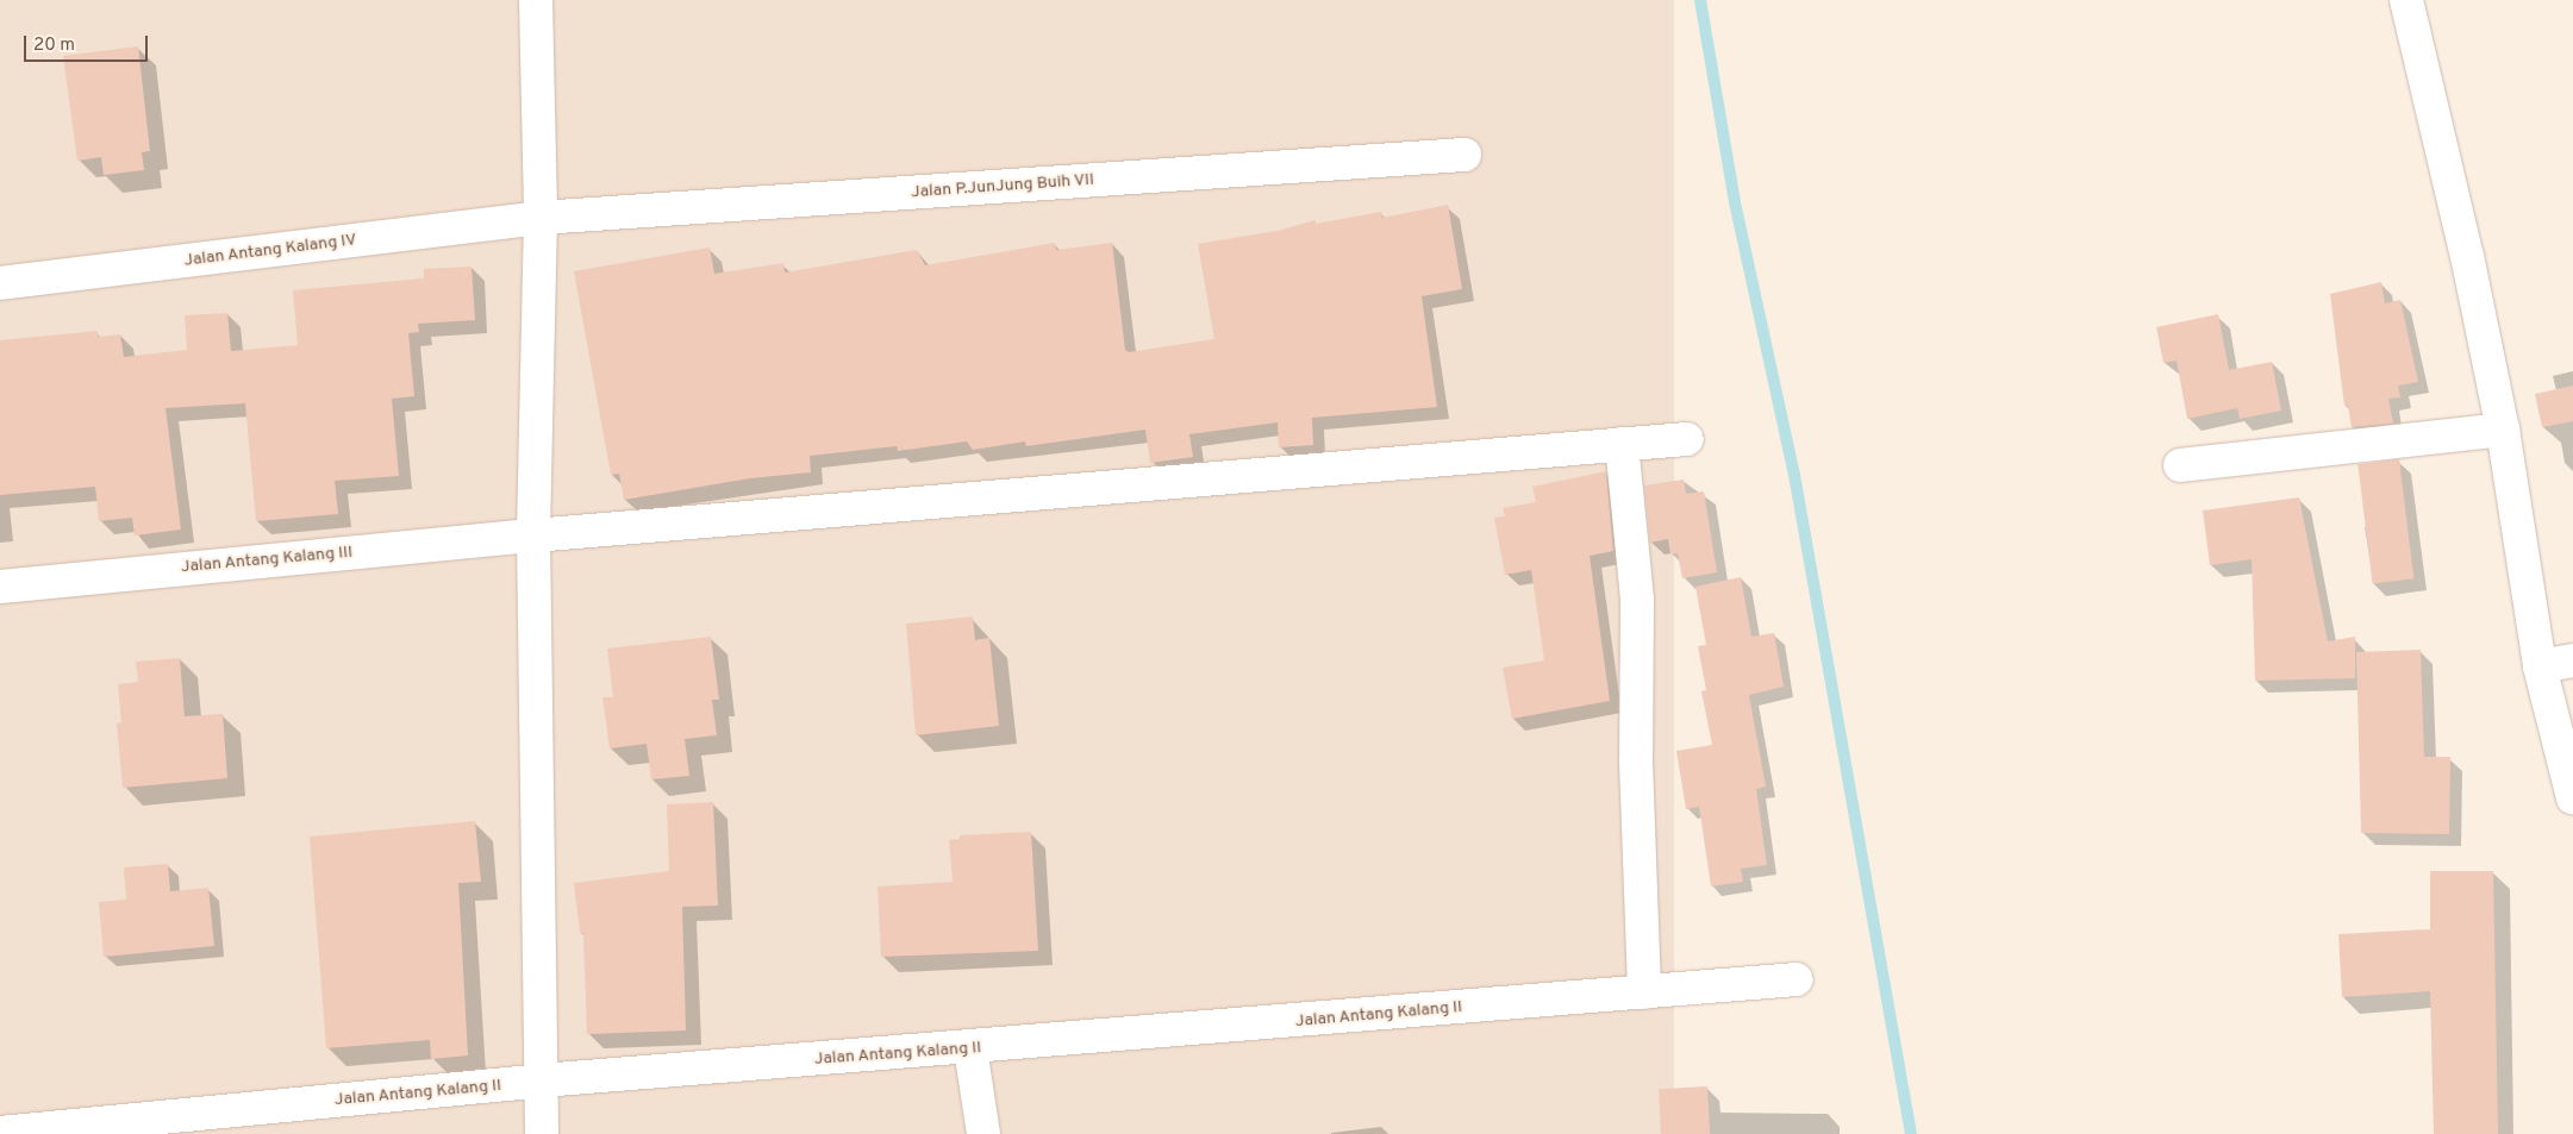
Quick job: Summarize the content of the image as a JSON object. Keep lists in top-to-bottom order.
{
  "streets": {
    "street": [
      "Jalan P.JunJung Buih VII",
      "Jalan Antang Kalang IV",
      "Jalan Antang Kalang III",
      "Jalan Antang Kalang II"
    ]
  },
  "crossings": [
    ["Jalan P.JunJung Buih VII", "Jalan Antang Kalang IV"]
  ],
  "scale_bar": "20 m"
}
